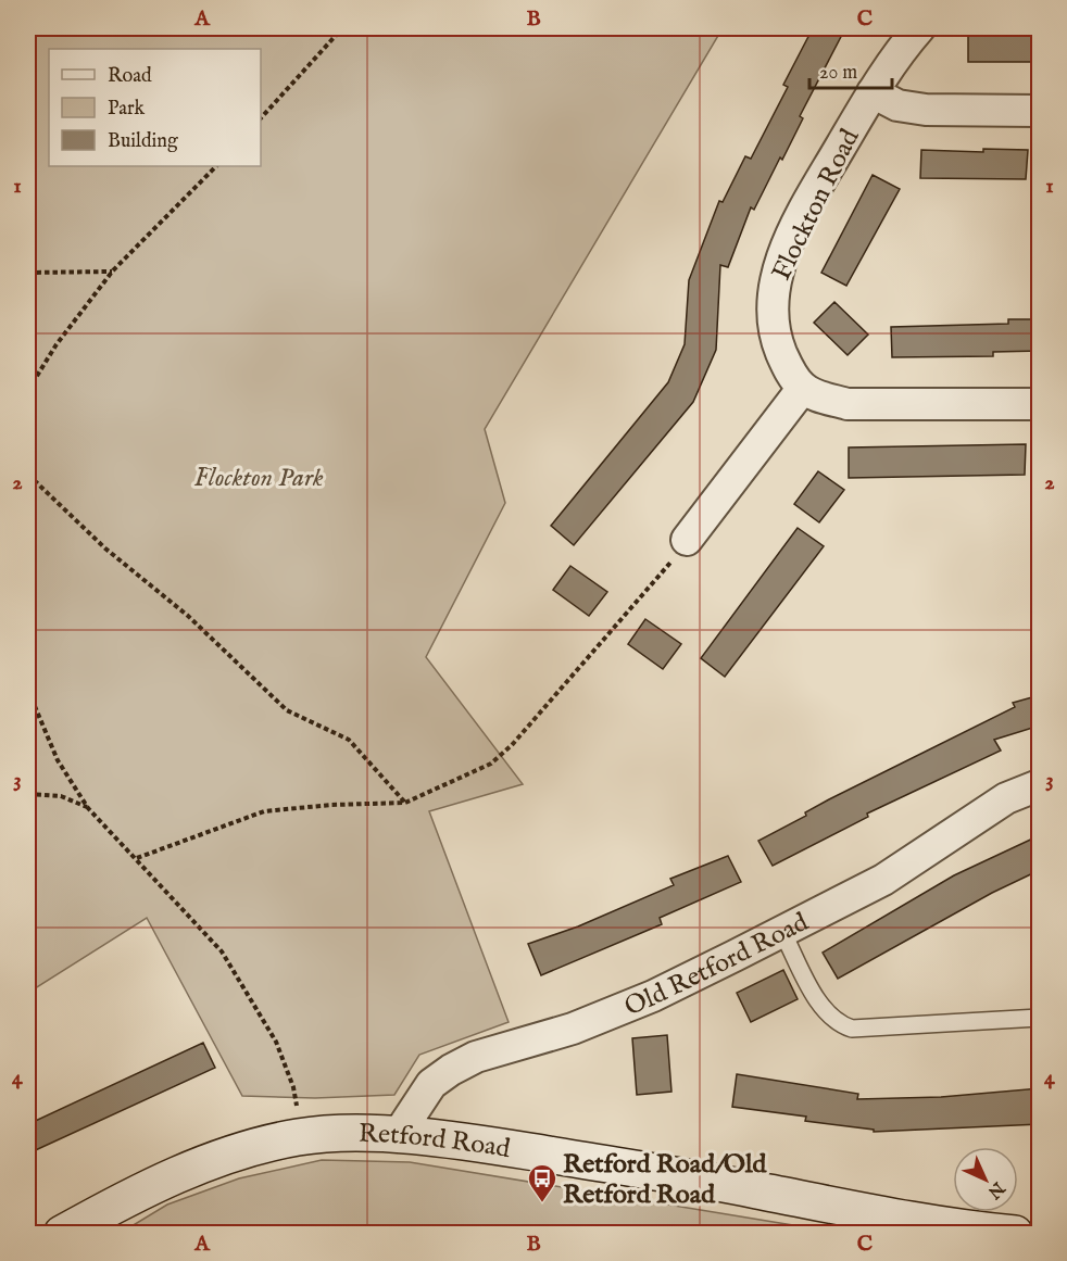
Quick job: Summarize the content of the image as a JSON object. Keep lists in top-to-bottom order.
{
  "streets": {
    "main road": ["Retford Road"],
    "street": ["Flockton Road", "Old Retford Road"]
  },
  "crossings": [
    ["Old Retford Road", "Retford Road"]
  ],
  "parks": ["Flockton Park"],
  "places": {
    "bus stop": ["Retford Road/Old Retford Road"]
  },
  "legend": ["Road", "Park", "Building"],
  "scale_bar": "20 m",
  "north": "bottom right",
  "grid": {
    "columns": ["A", "B", "C"],
    "rows": [
      "1",
      "2",
      "3",
      "4"
    ]
  }
}
